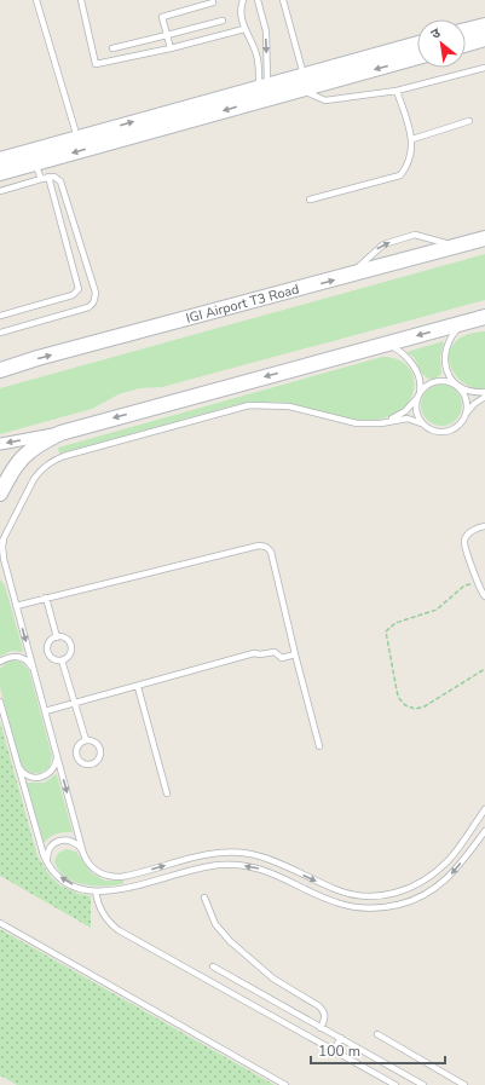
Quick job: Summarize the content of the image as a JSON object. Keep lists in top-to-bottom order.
{
  "streets": {
    "main road": ["IGI Airport T3 Road"]
  },
  "scale_bar": "100 m",
  "north": "top left"
}
